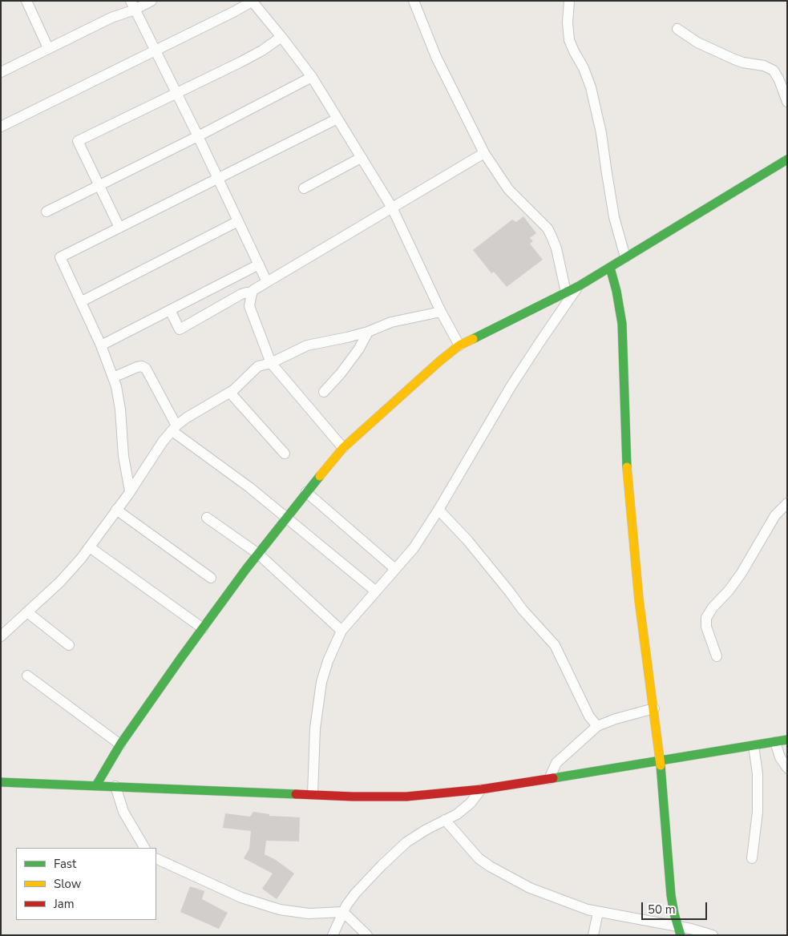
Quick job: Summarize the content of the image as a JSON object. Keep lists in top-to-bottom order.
{
  "legend": ["Fast", "Slow", "Jam"],
  "scale_bar": "50 m"
}
